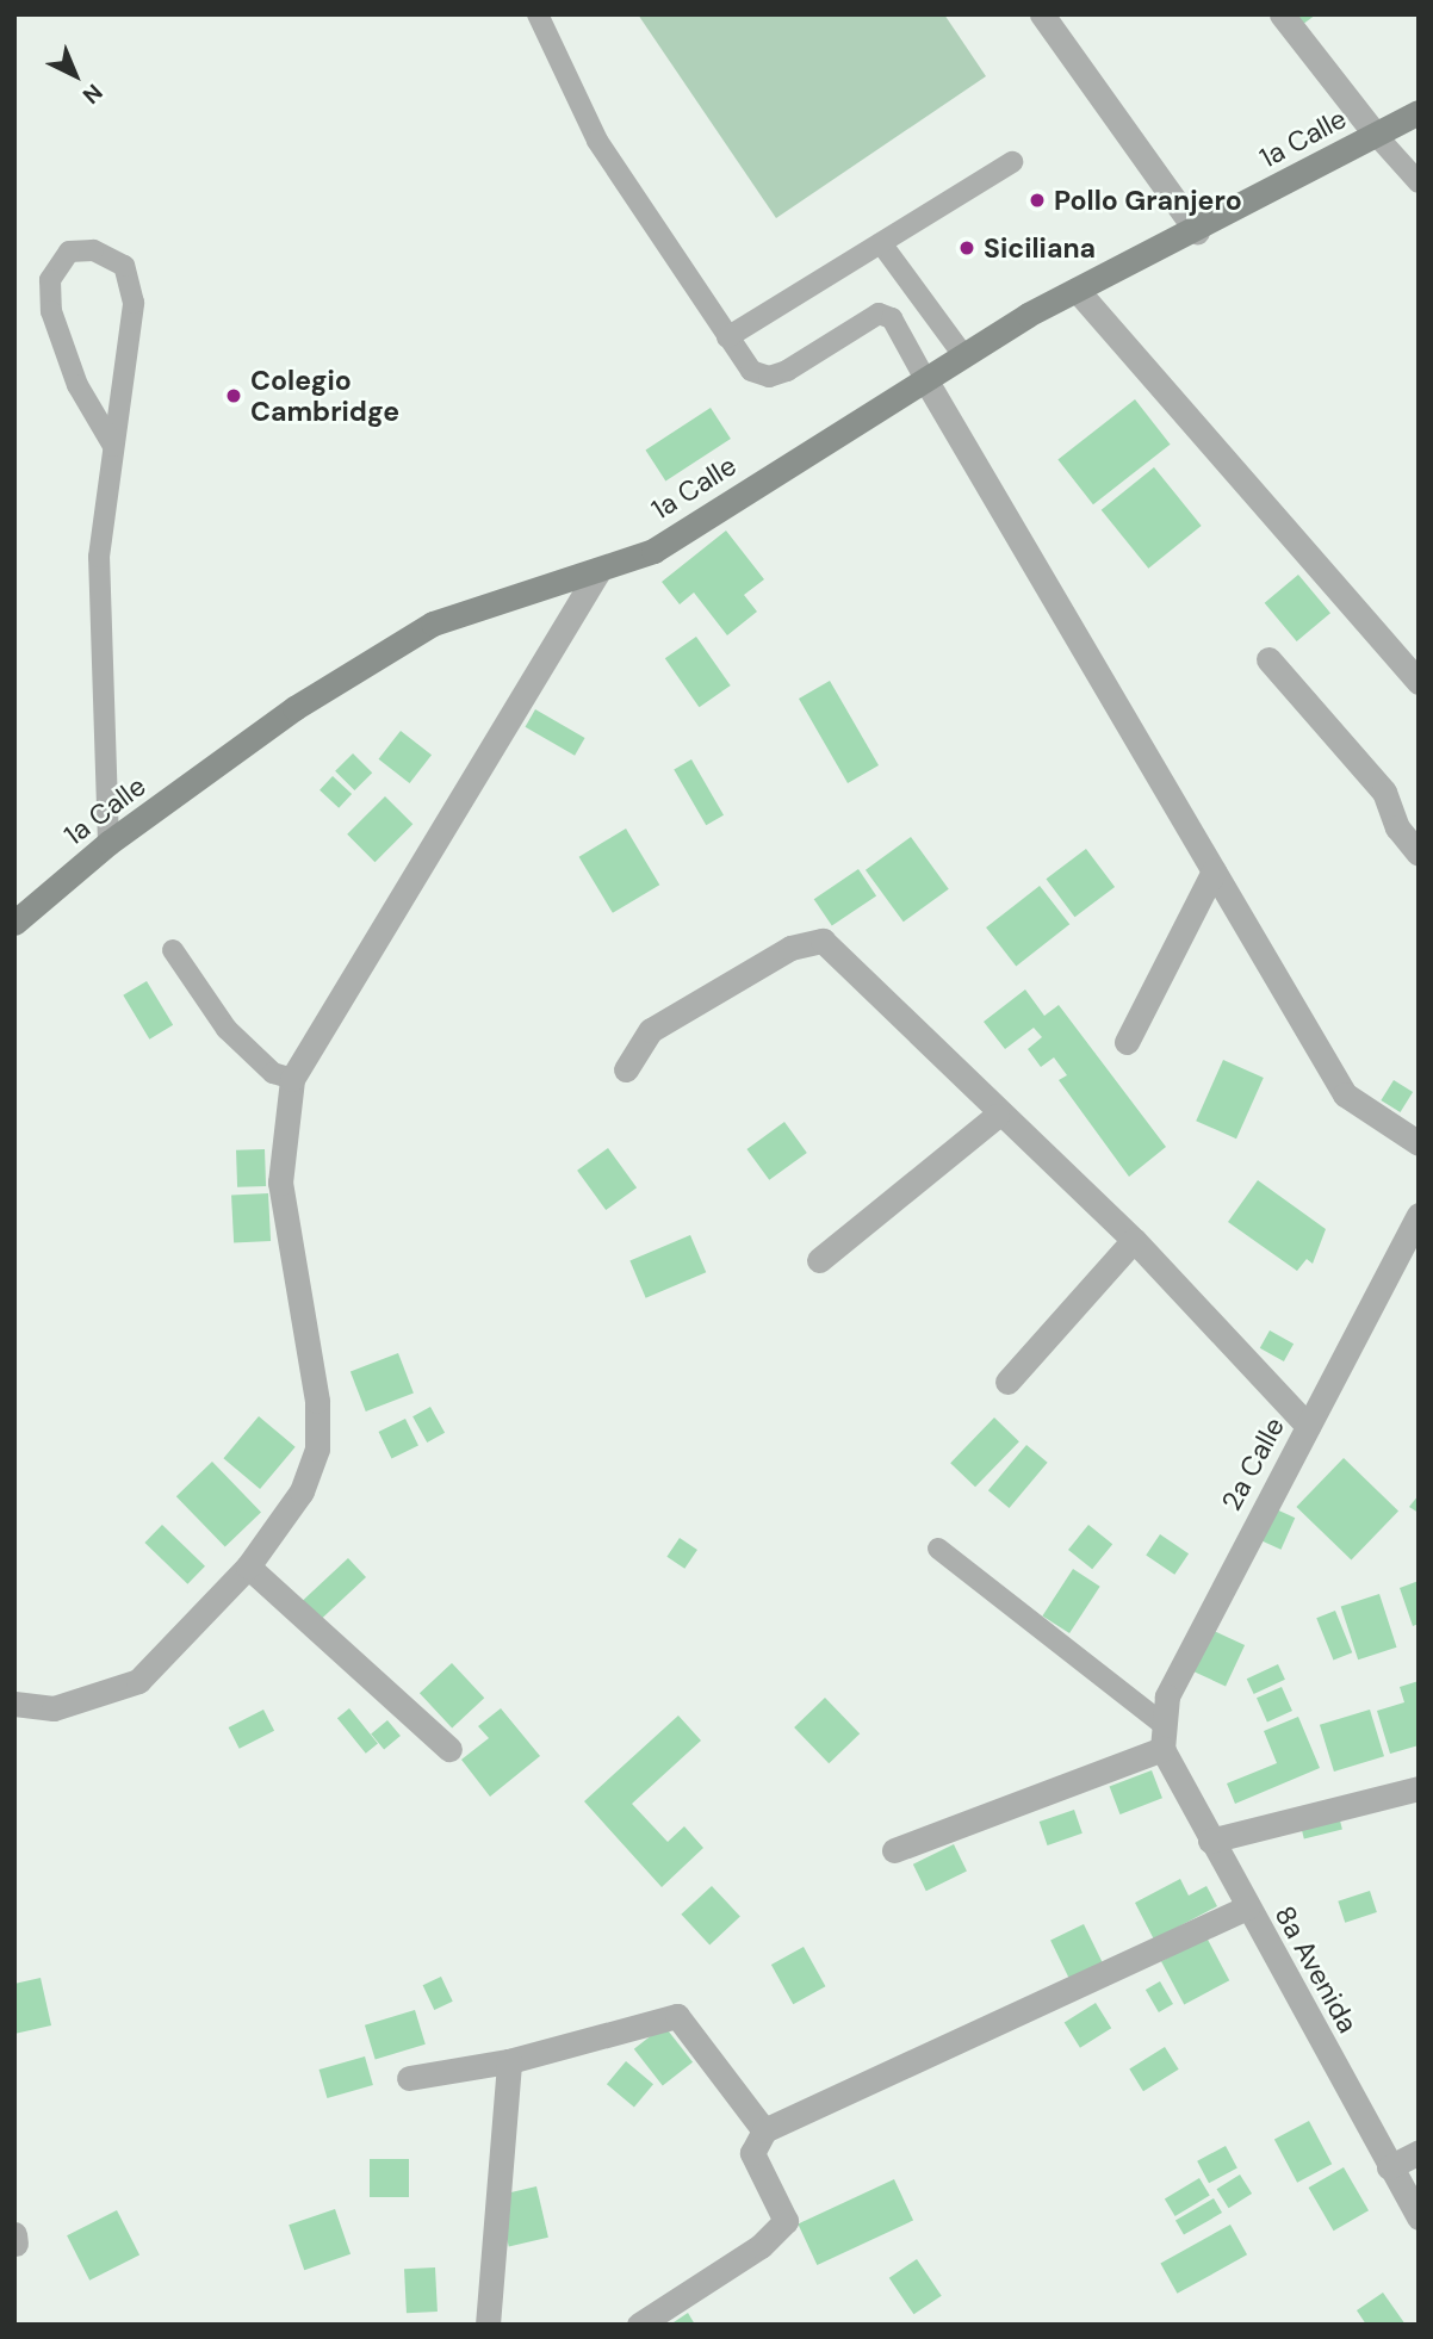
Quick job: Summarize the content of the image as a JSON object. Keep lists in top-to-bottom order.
{
  "streets": {
    "main road": ["1a Calle"],
    "street": ["2a Calle", "8a Avenida"]
  },
  "crossings": [
    ["2a Calle", "8a Avenida"]
  ],
  "places": ["Pollo Granjero", "Siciliana", "Colegio Cambridge"],
  "north": "bottom right"
}
